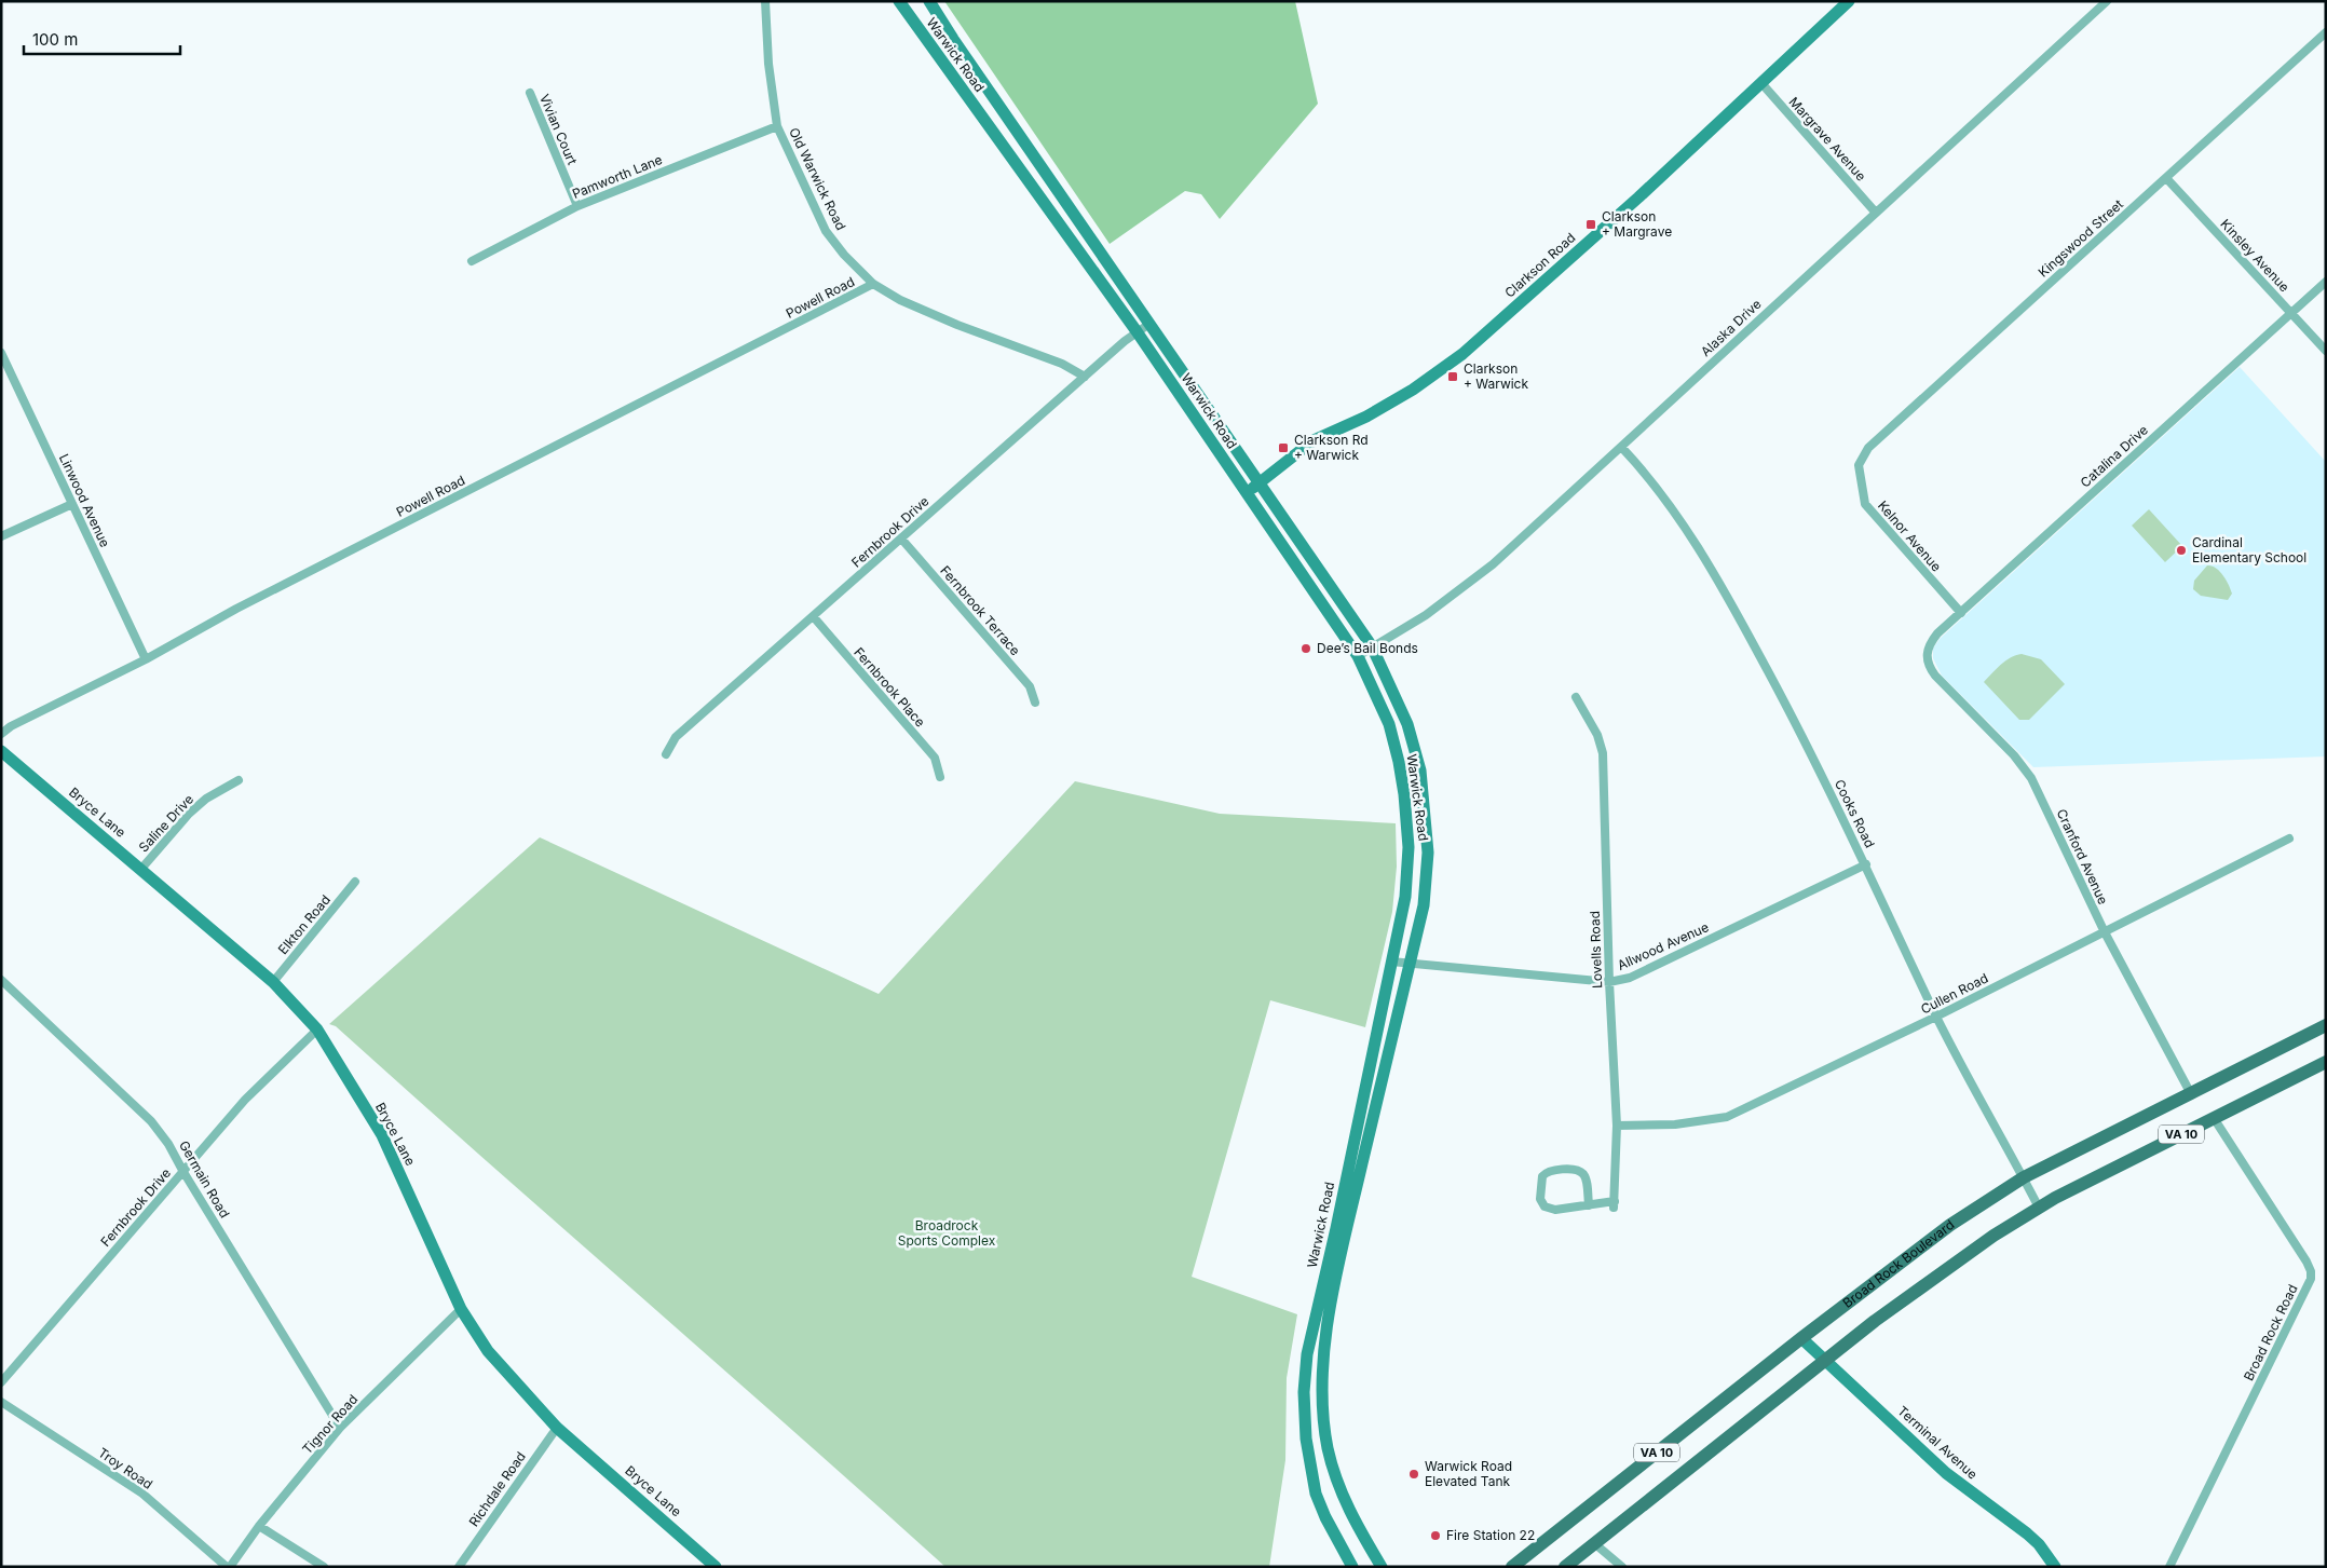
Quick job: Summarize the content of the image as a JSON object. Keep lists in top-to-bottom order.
{
  "streets": {
    "main road": [
      "Warwick Road",
      "Clarkson Road",
      "Bryce Lane",
      "VA 10",
      "Broad Rock Boulevard",
      "Terminal Avenue"
    ],
    "street": [
      "Vivian Court",
      "Margrave Avenue",
      "Pamworth Lane",
      "Old Warwick Road",
      "Kingswood Street",
      "Kinsley Avenue",
      "Powell Road",
      "Alaska Drive",
      "Catalina Drive",
      "Linwood Avenue",
      "Fernbrook Drive",
      "Kelnor Avenue",
      "Fernbrook Terrace",
      "Fernbrook Place",
      "Cooks Road",
      "Saline Drive",
      "Cranford Avenue",
      "Elkton Road",
      "Allwood Avenue",
      "Lovells Road",
      "Cullen Road",
      "Germain Road",
      "Broad Rock Road",
      "Tignor Road",
      "Troy Road",
      "Richdale Road"
    ]
  },
  "crossings": [
    ["Warwick Road", "Clarkson Road"],
    ["Warwick Road", "Alaska Drive"],
    ["Warwick Road", "Fernbrook Drive"],
    ["Warwick Road", "Allwood Avenue"],
    ["Vivian Court", "Pamworth Lane"],
    ["Margrave Avenue", "Clarkson Road"],
    ["Margrave Avenue", "Alaska Drive"],
    ["Pamworth Lane", "Old Warwick Road"],
    ["Old Warwick Road", "Powell Road"],
    ["Old Warwick Road", "Fernbrook Drive"],
    ["Kingswood Street", "Kinsley Avenue"],
    ["Kingswood Street", "Kelnor Avenue"],
    ["Kinsley Avenue", "Catalina Drive"],
    ["Powell Road", "Linwood Avenue"],
    ["Alaska Drive", "Cooks Road"],
    ["Catalina Drive", "Kelnor Avenue"],
    ["Catalina Drive", "Cranford Avenue"],
    ["Fernbrook Drive", "Fernbrook Terrace"],
    ["Fernbrook Drive", "Fernbrook Place"],
    ["Fernbrook Drive", "Bryce Lane"],
    ["Fernbrook Drive", "Germain Road"],
    ["Bryce Lane", "Saline Drive"],
    ["Bryce Lane", "Elkton Road"],
    ["Bryce Lane", "Tignor Road"],
    ["Bryce Lane", "Richdale Road"],
    ["Cooks Road", "Allwood Avenue"],
    ["Cooks Road", "Cullen Road"],
    ["Cooks Road", "VA 10"],
    ["Cooks Road", "Broad Rock Boulevard"],
    ["Cranford Avenue", "Cullen Road"],
    ["Cranford Avenue", "Broad Rock Boulevard"],
    ["Allwood Avenue", "Lovells Road"],
    ["Lovells Road", "Cullen Road"],
    ["VA 10", "Broad Rock Road"],
    ["VA 10", "Terminal Avenue"],
    ["Germain Road", "Tignor Road"],
    ["Broad Rock Boulevard", "Terminal Avenue"]
  ],
  "parks": ["Broadrock Sports Complex"],
  "places": {
    "transit": ["Clarkson + Margrave", "Clarkson + Warwick", "Clarkson Rd + Warwick"],
    "other": [
      "Cardinal Elementary School",
      "Dee’s Bail Bonds",
      "Warwick Road Elevated Tank",
      "Fire Station 22"
    ]
  },
  "scale_bar": "100 m"
}
